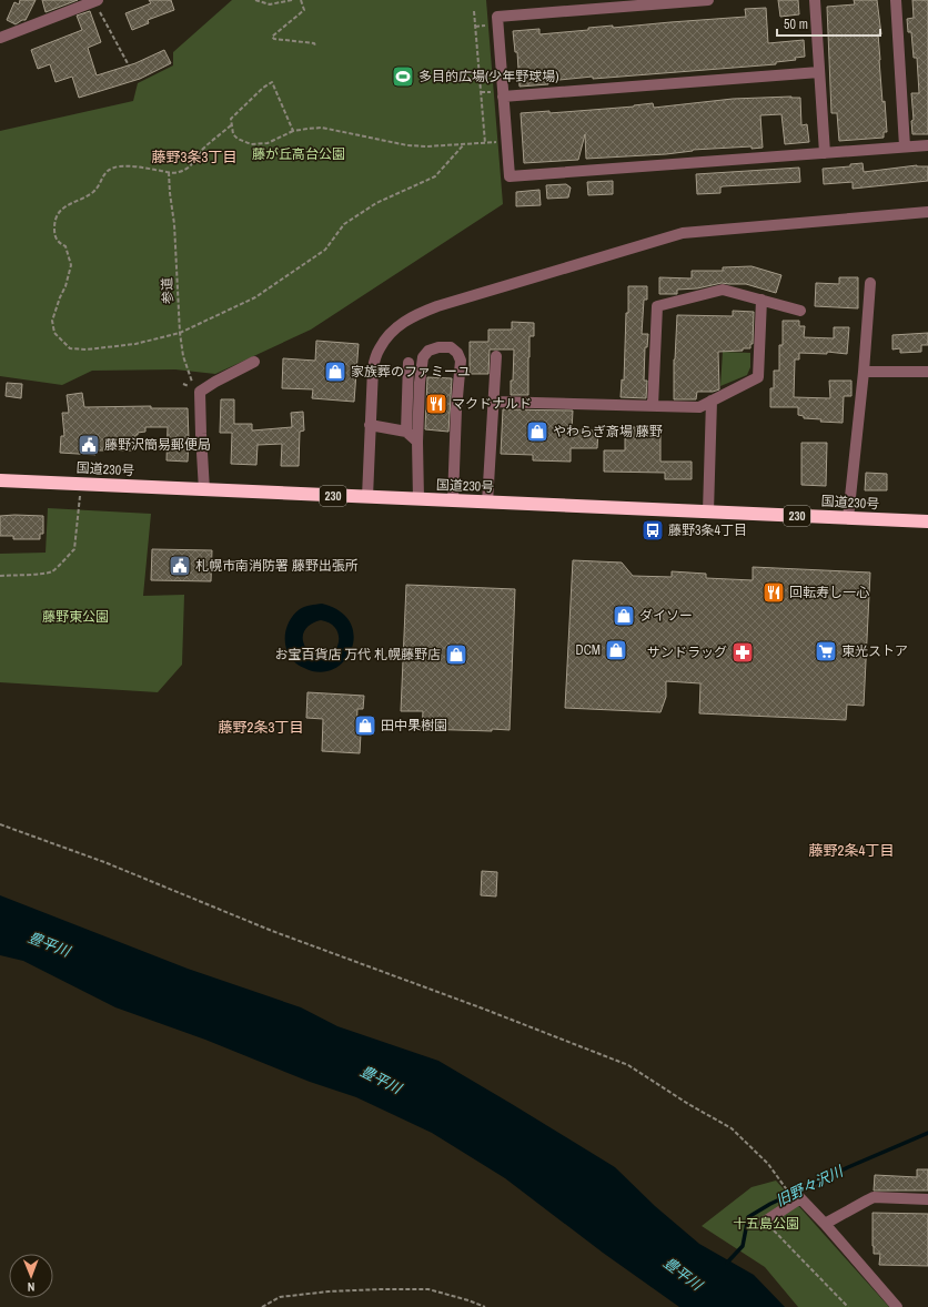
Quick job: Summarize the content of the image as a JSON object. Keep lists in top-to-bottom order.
{
  "streets": {
    "highway": ["国道230号", "230"],
    "path": ["参道"]
  },
  "districts": ["藤野3条3丁目", "藤野2条3丁目", "藤野2条4丁目"],
  "water": ["豊平川", "旧野々沢川"],
  "parks": ["藤が丘高台公園", "藤野東公園", "十五島公園"],
  "places": {
    "sports": ["多目的広場(少年野球場)"],
    "shop": [
      "家族葬のファミーユ",
      "やわらぎ斎場 藤野",
      "ダイソー",
      "DCM",
      "お宝百貨店 万代 札幌藤野店",
      "田中果樹園"
    ],
    "restaurant": ["マクドナルド", "回転寿し一心"],
    "public building": ["藤野沢簡易郵便局", "札幌市南消防署 藤野出張所"],
    "bus stop": ["藤野3条4丁目"],
    "supermarket": ["東光ストア"],
    "pharmacy": ["サンドラッグ"]
  },
  "scale_bar": "50 m",
  "north": "bottom"
}
